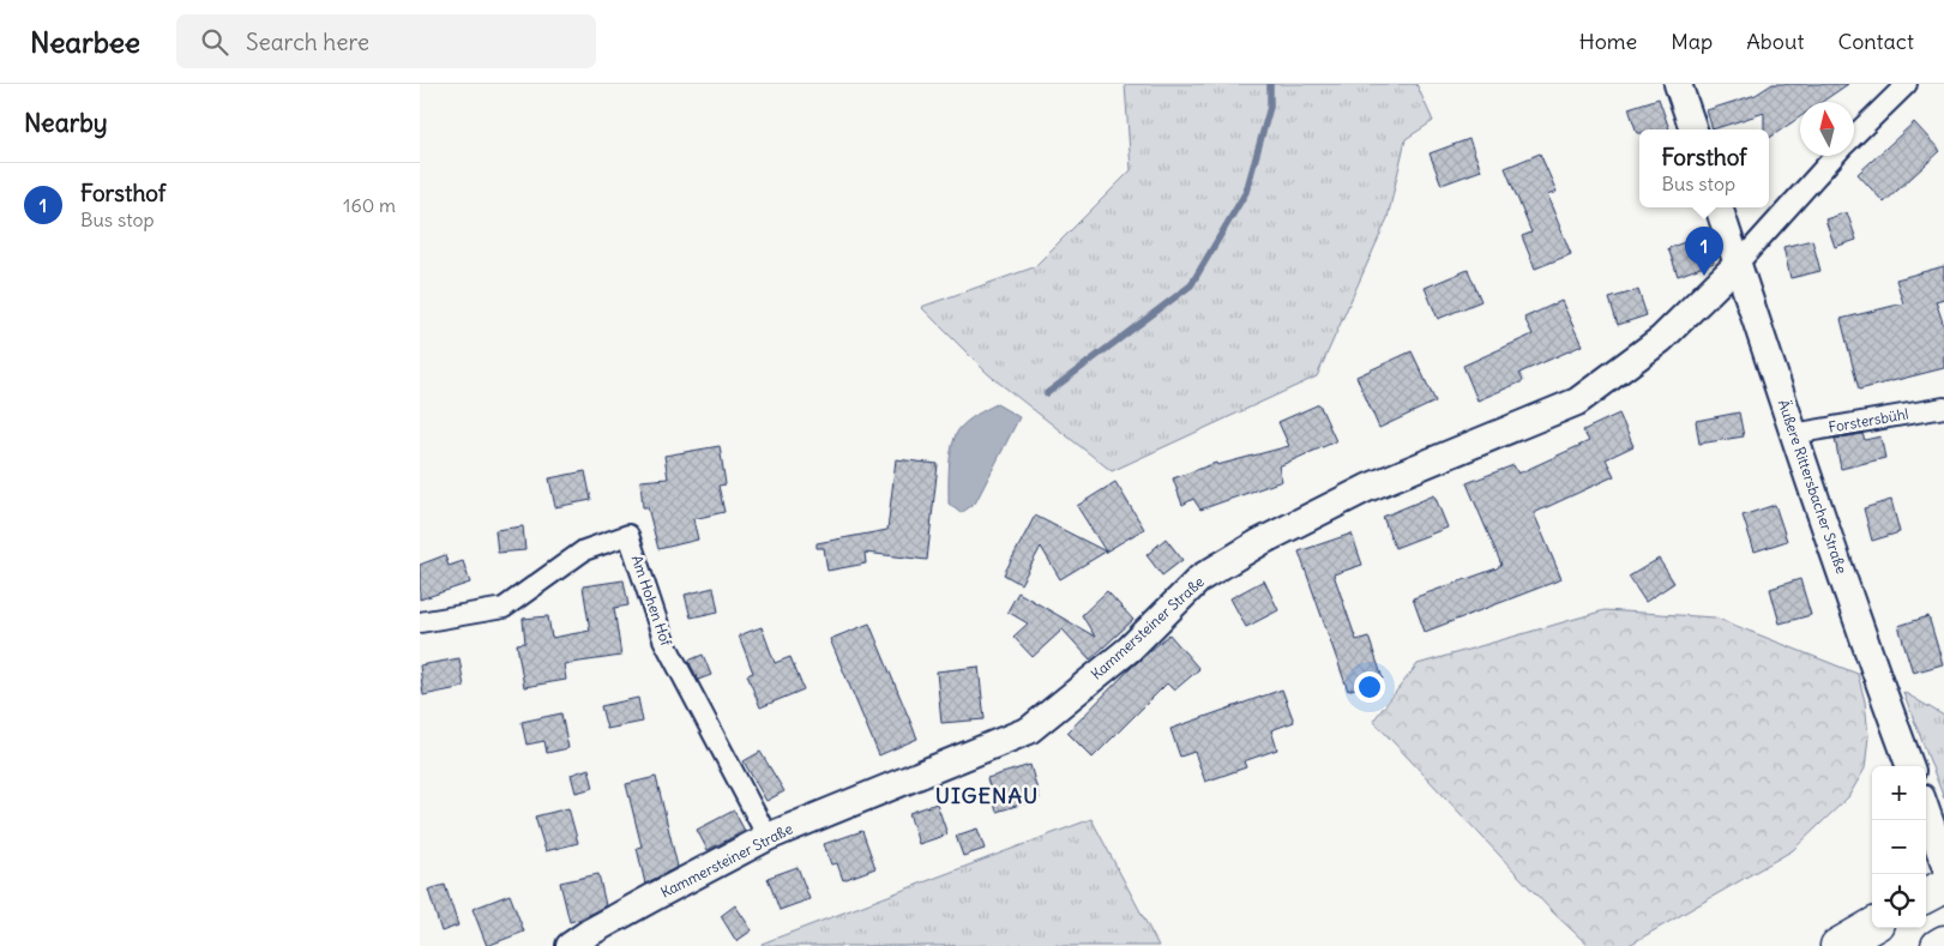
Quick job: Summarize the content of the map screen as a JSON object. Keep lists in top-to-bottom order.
{
  "streets": {
    "street": [
      "Forstersbühl",
      "Äußere Rittersbacher Straße",
      "Am Hohen Hof",
      "Kammersteiner Straße"
    ]
  },
  "crossings": [
    ["Forstersbühl", "Äußere Rittersbacher Straße"],
    ["Äußere Rittersbacher Straße", "Kammersteiner Straße"],
    ["Am Hohen Hof", "Kammersteiner Straße"]
  ],
  "districts": ["UIGENAU"],
  "north": "top",
  "page": {
    "header": "Nearbee",
    "search": "Search here",
    "nav": [
      "Home",
      "Map",
      "About",
      "Contact"
    ],
    "heading": "Nearby",
    "popup": ["Forsthof", "Bus stop"],
    "list": [
      {
        "mark": "1",
        "name": "Forsthof",
        "note": "Bus stop",
        "value": "160 m"
      }
    ],
    "pins": "1",
    "map_buttons": ["+", "−"]
  }
}
